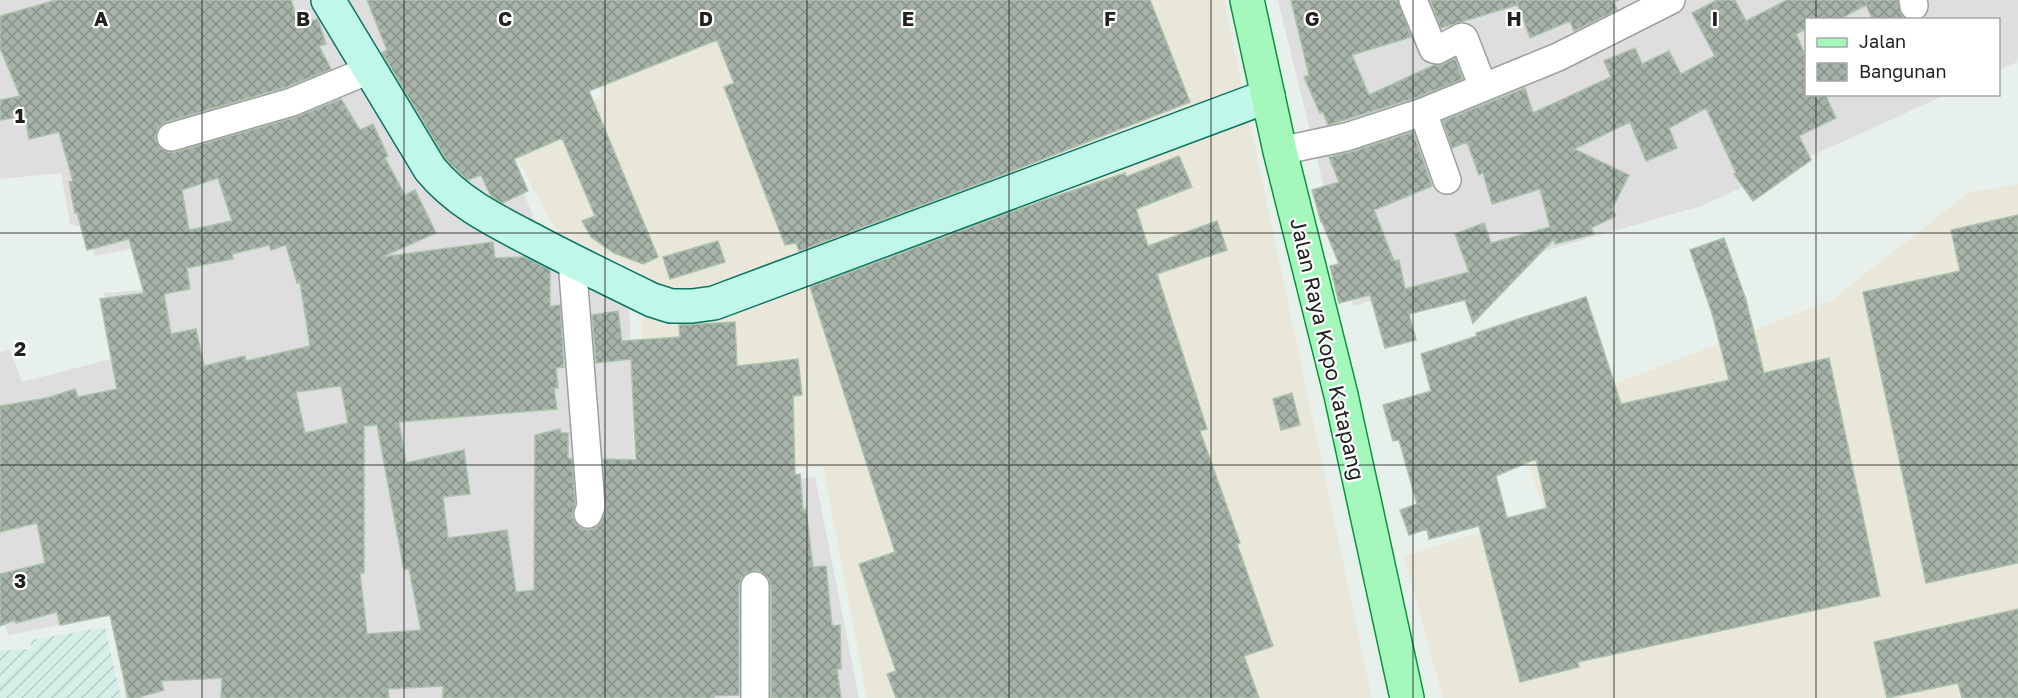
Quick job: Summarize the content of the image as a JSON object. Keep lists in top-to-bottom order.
{
  "streets": {
    "main road": ["Jalan Raya Kopo Katapang"]
  },
  "legend": ["Jalan", "Bangunan"],
  "grid": {
    "columns": [
      "A",
      "B",
      "C",
      "D",
      "E",
      "F",
      "G",
      "H",
      "I"
    ],
    "rows": ["1", "2", "3"]
  }
}
